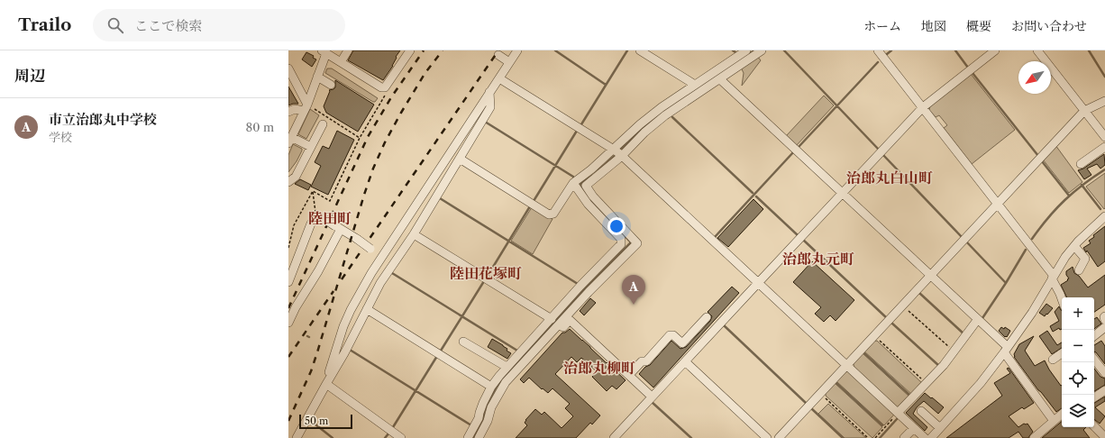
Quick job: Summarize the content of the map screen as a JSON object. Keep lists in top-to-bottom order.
{
  "districts": [
    "治郎丸白山町",
    "陸田町",
    "治郎丸元町",
    "陸田花塚町",
    "治郎丸柳町"
  ],
  "scale_bar": "50 m",
  "north": "bottom left",
  "page": {
    "header": "Trailo",
    "search": "ここで検索",
    "nav": [
      "ホーム",
      "地図",
      "概要",
      "お問い合わせ"
    ],
    "heading": "周辺",
    "list": [
      {
        "mark": "A",
        "name": "市立治郎丸中学校",
        "note": "学校",
        "value": "80 m"
      }
    ],
    "pins": "A",
    "map_buttons": ["+", "−"],
    "scale": "50 m"
  }
}
